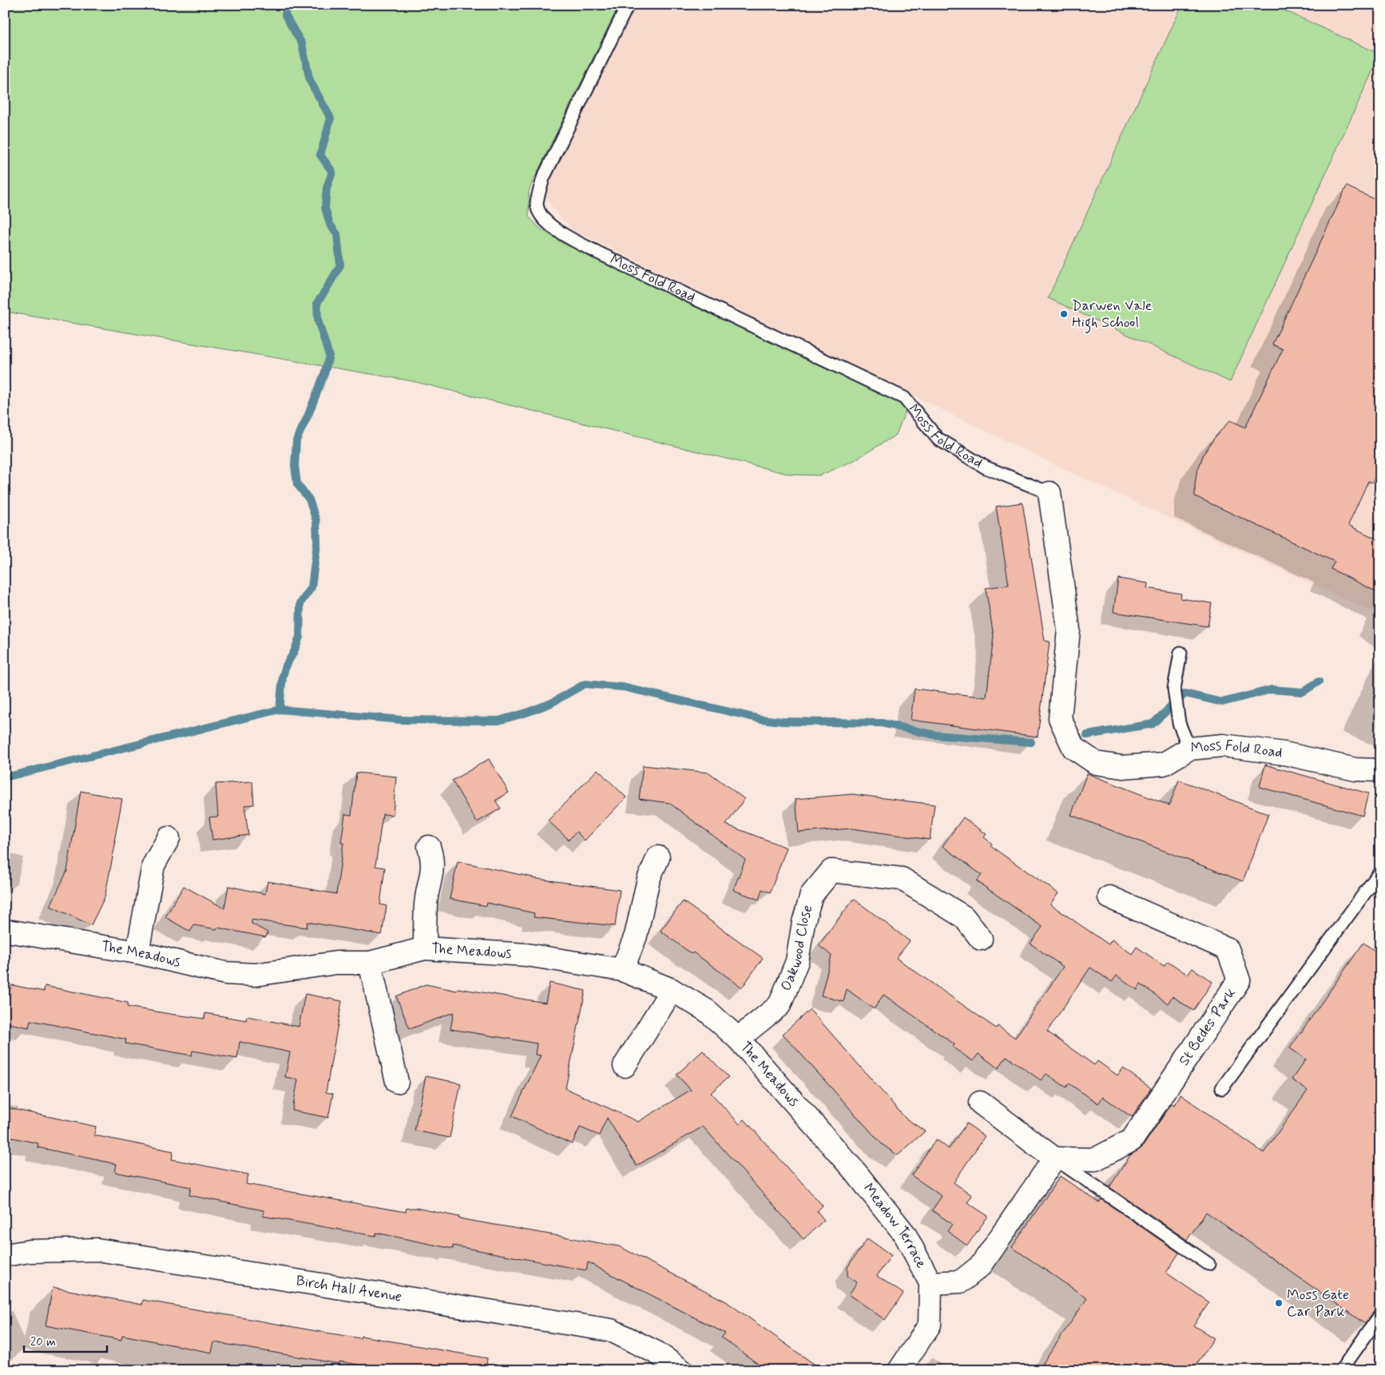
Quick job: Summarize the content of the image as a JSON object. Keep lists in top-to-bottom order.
{
  "streets": {
    "street": [
      "Moss Fold Road",
      "Oakwood Close",
      "The Meadows",
      "St Bedes Park",
      "Meadow Terrace",
      "Birch Hall Avenue"
    ]
  },
  "crossings": [
    ["Oakwood Close", "The Meadows"],
    ["The Meadows", "Meadow Terrace"]
  ],
  "places": ["Darwen Vale High School", "Moss Gate Car Park"],
  "scale_bar": "20 m"
}
